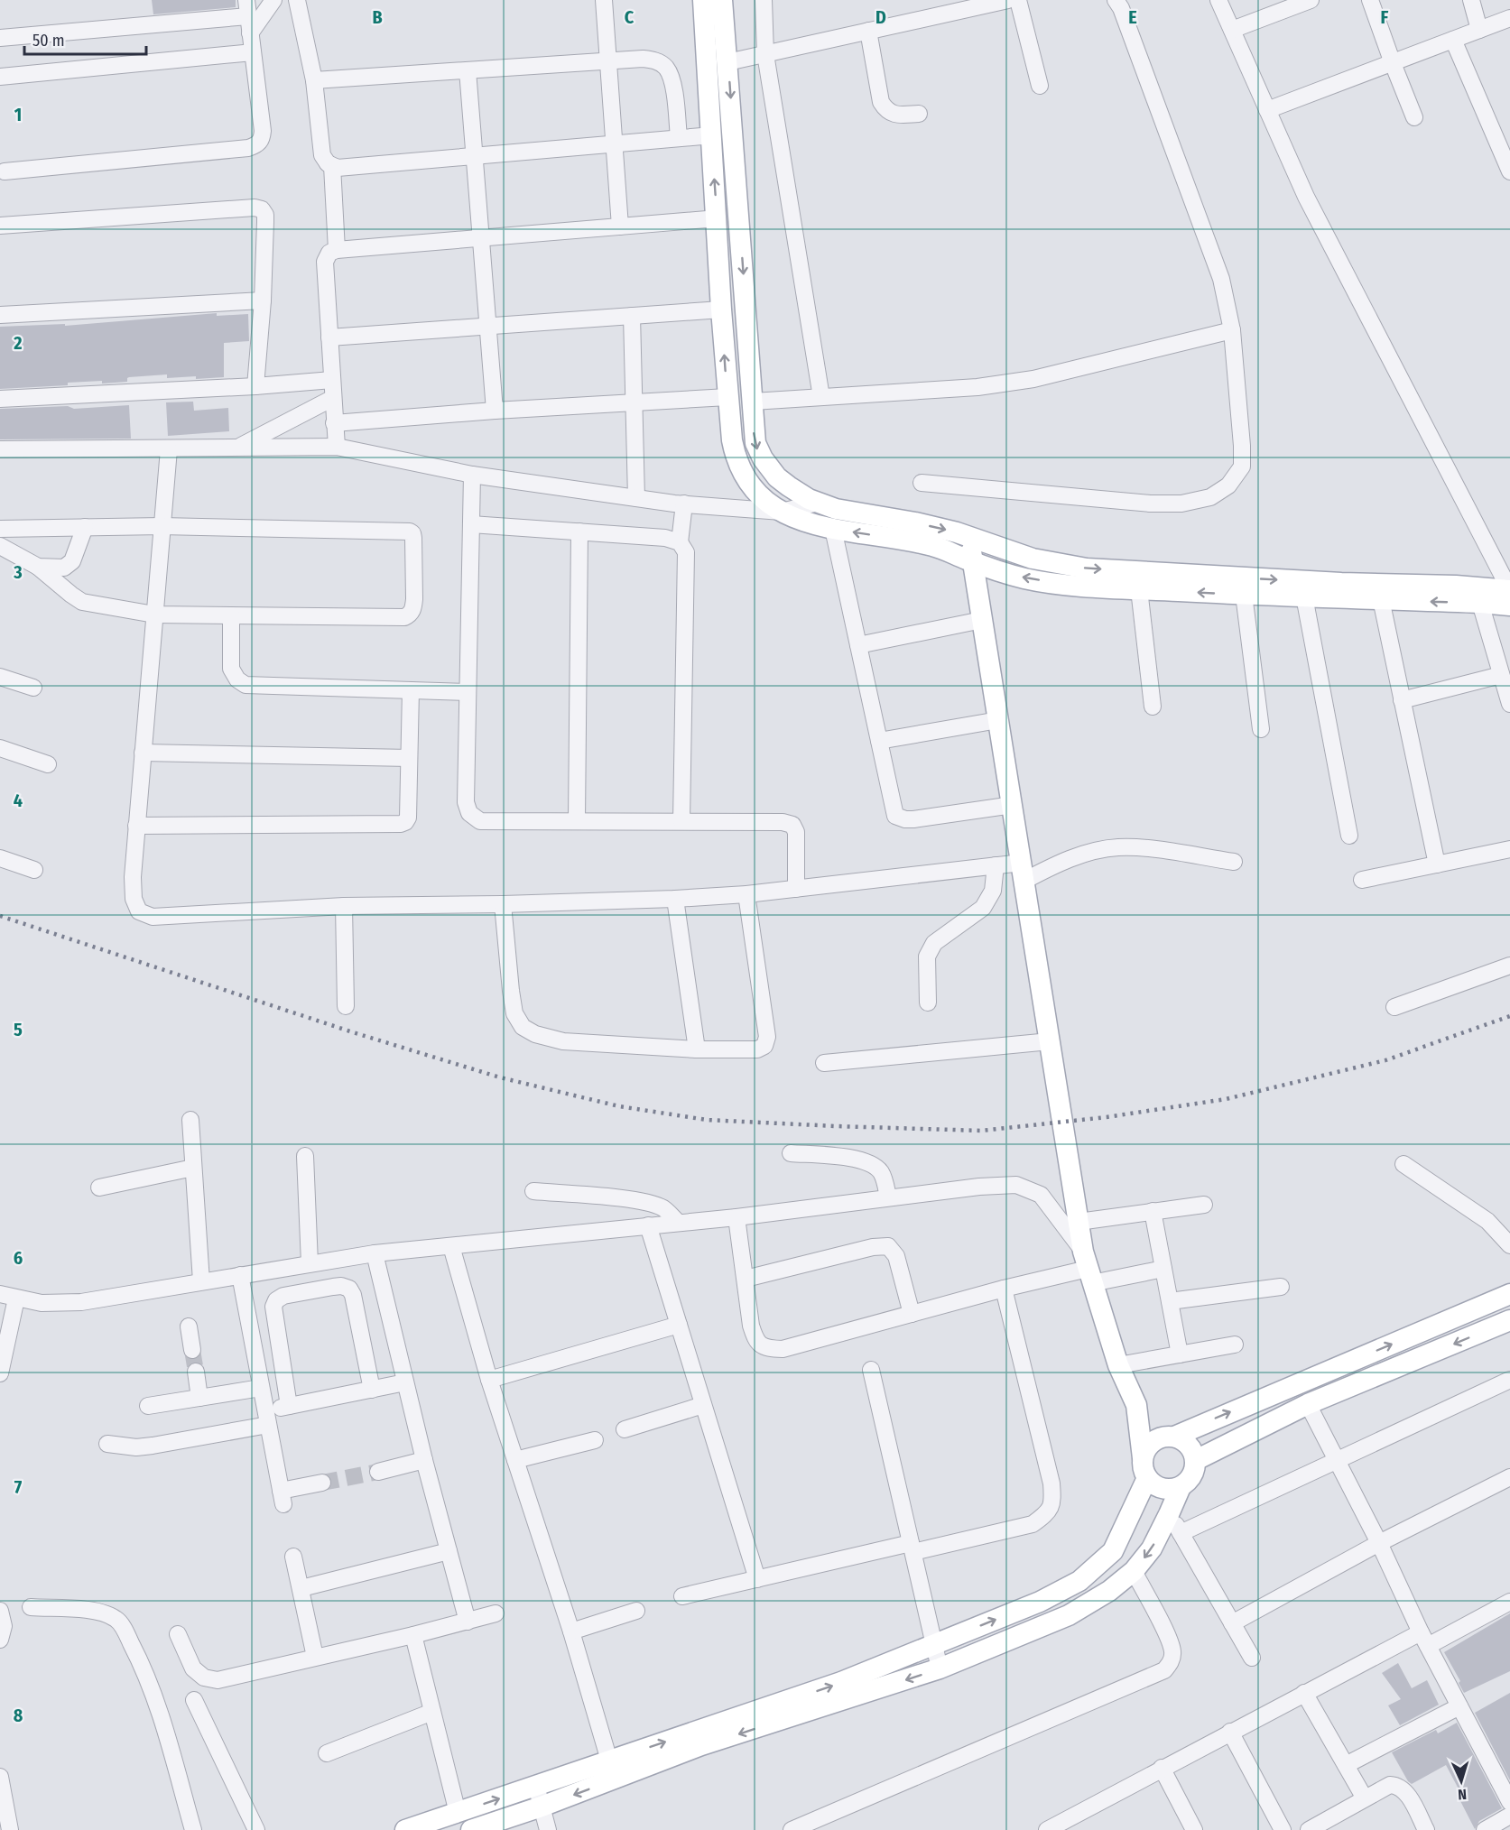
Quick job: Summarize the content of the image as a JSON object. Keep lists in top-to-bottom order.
{
  "scale_bar": "50 m",
  "north": "bottom",
  "grid": {
    "columns": [
      "B",
      "C",
      "D",
      "E",
      "F"
    ],
    "rows": [
      "1",
      "2",
      "3",
      "4",
      "5",
      "6",
      "7",
      "8"
    ]
  }
}
